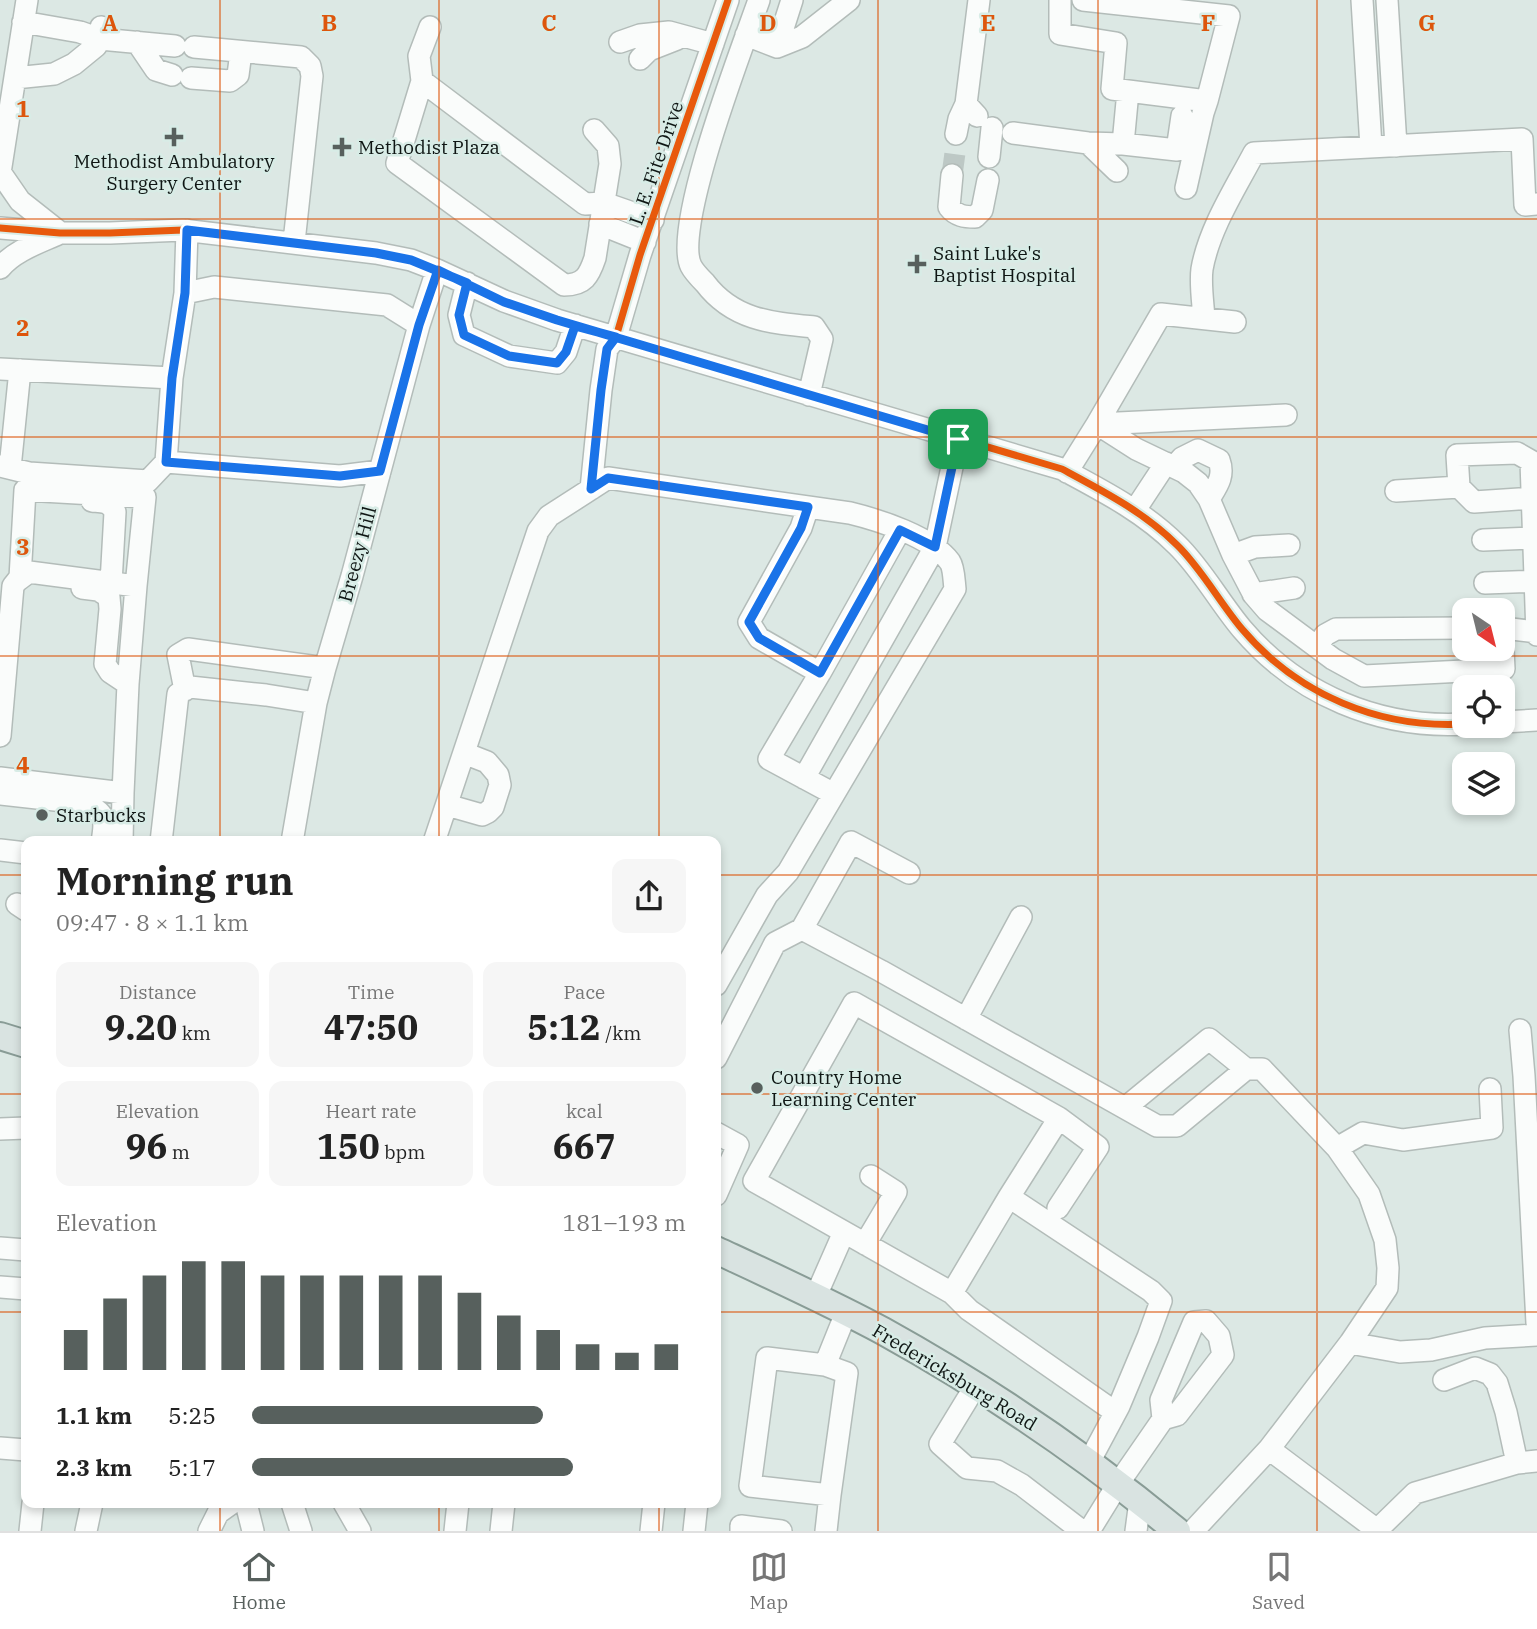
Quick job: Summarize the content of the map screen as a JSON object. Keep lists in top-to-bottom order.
{
  "streets": {
    "main road": ["Fredericksburg Road"],
    "street": ["L. E. Fite Drive", "Breezy Hill"]
  },
  "places": {
    "health": ["Methodist Ambulatory Surgery Center", "Methodist Plaza", "Saint Luke's Baptist Hospital"],
    "other": ["Starbucks", "Country Home Learning Center"]
  },
  "north": "bottom right",
  "page": {
    "heading": ["Morning run", "09:47 · 8 × 1.1 km"],
    "stats": [
      ["Distance", "9.20 km"],
      ["Time", "47:50"],
      ["Pace", "5:12 /km"],
      ["Elevation", "96 m"],
      ["Heart rate", "150 bpm"],
      ["kcal", "667"]
    ],
    "chart": ["Elevation", "181–193 m"],
    "list": [
      {
        "name": "1.1 km",
        "note": "5:25"
      },
      {
        "name": "2.3 km",
        "note": "5:17"
      }
    ],
    "tabs": ["Home", "Map", "Saved"]
  },
  "grid": {
    "columns": [
      "A",
      "B",
      "C",
      "D",
      "E",
      "F",
      "G"
    ],
    "rows": [
      "1",
      "2",
      "3",
      "4"
    ]
  }
}
